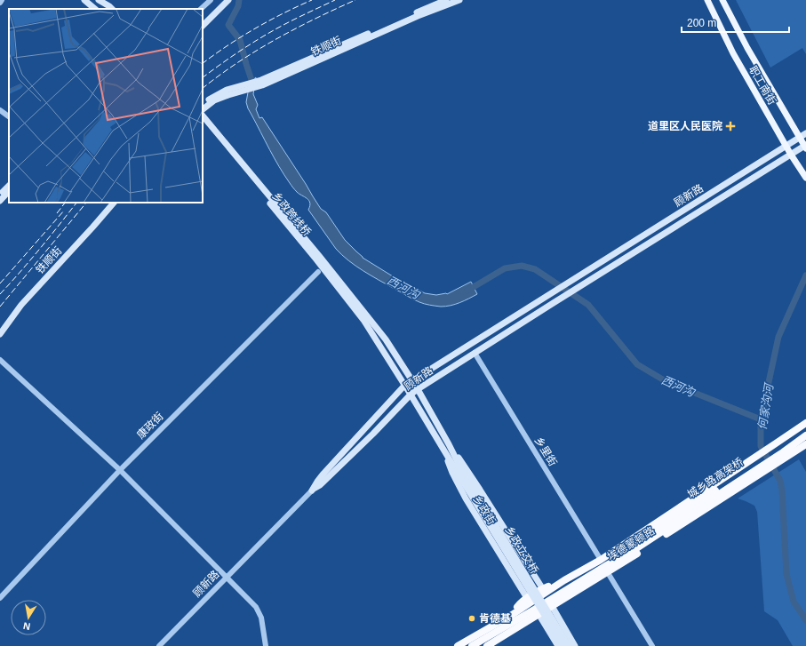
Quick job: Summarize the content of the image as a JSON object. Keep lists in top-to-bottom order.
{
  "streets": {
    "highway": ["城乡路高架桥", "埃德蒙顿路"],
    "main road": [
      "铁顺街",
      "职工南街",
      "顾新路",
      "乡政跨线桥",
      "乡政街",
      "乡政立交桥"
    ],
    "street": ["康政街", "乡里街"]
  },
  "crossings": [
    ["职工南街", "顾新路"],
    ["顾新路", "乡里街"],
    ["顾新路", "乡政街"],
    ["乡政跨线桥", "乡政街"],
    ["乡里街", "埃德蒙顿路"],
    ["城乡路高架桥", "埃德蒙顿路"],
    ["乡政街", "乡政立交桥"]
  ],
  "water": ["西河沟", "何家沟河"],
  "places": {
    "health": ["道里区人民医院"],
    "other": ["肯德基"]
  },
  "scale_bar": "200 m",
  "north": "bottom"
}
